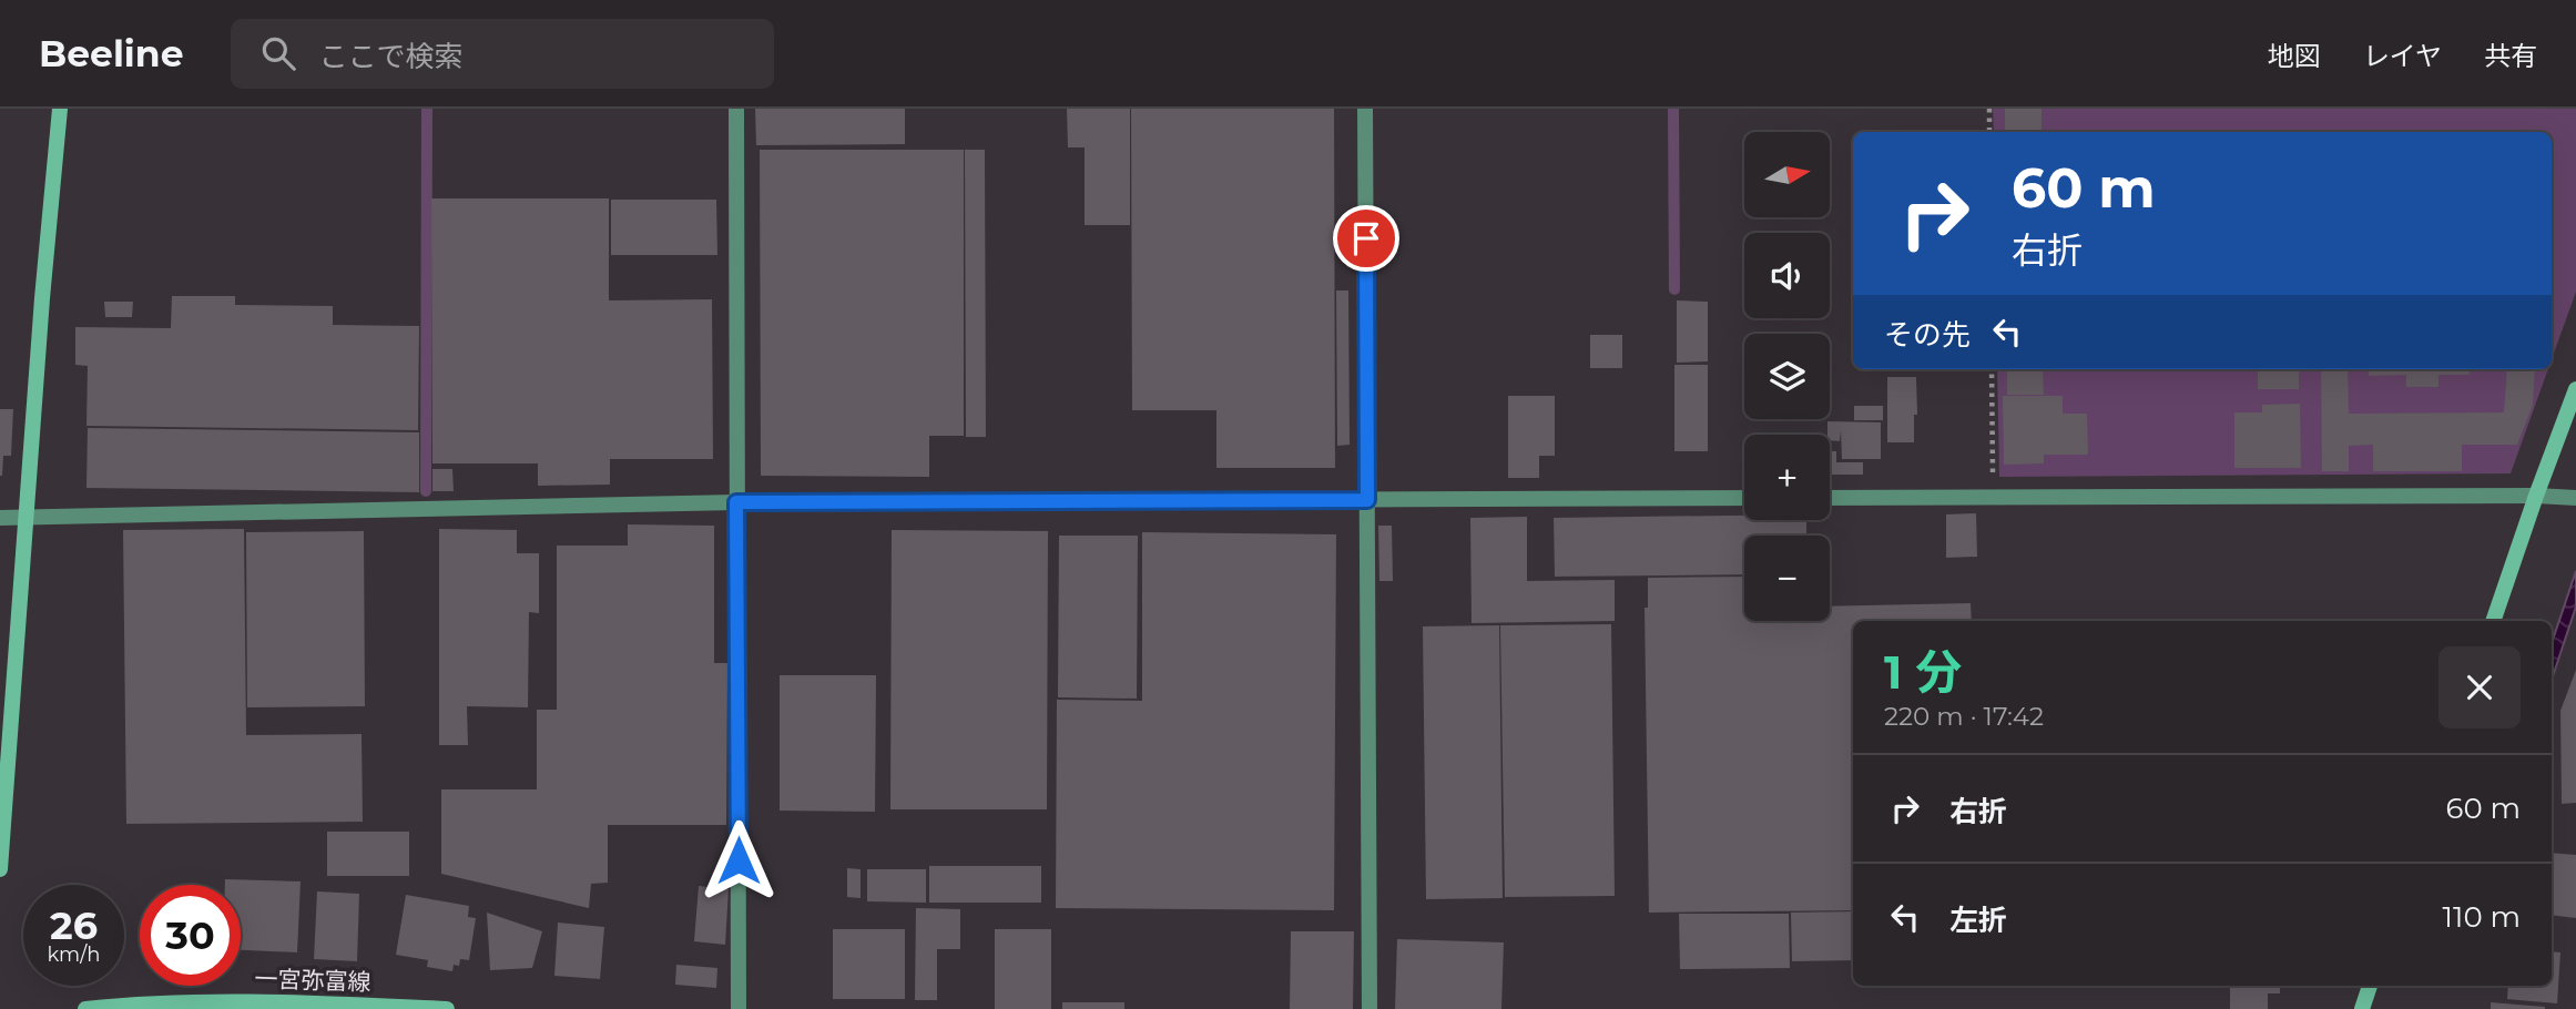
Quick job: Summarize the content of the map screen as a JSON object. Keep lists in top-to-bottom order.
{
  "streets": {
    "street": ["一宮弥富線"]
  },
  "north": "right",
  "page": {
    "header": "Beeline",
    "search": "ここで検索",
    "nav": ["地図", "レイヤ", "共有"],
    "map_buttons": ["+", "−"],
    "turn": ["60 m", "右折"],
    "then": "その先",
    "heading": ["1 分", "220 m · 17:42"],
    "list": [
      {
        "name": "右折",
        "value": "60 m"
      },
      {
        "name": "左折",
        "value": "110 m"
      }
    ],
    "speed": "26 km/h",
    "limit": "30"
  }
}
